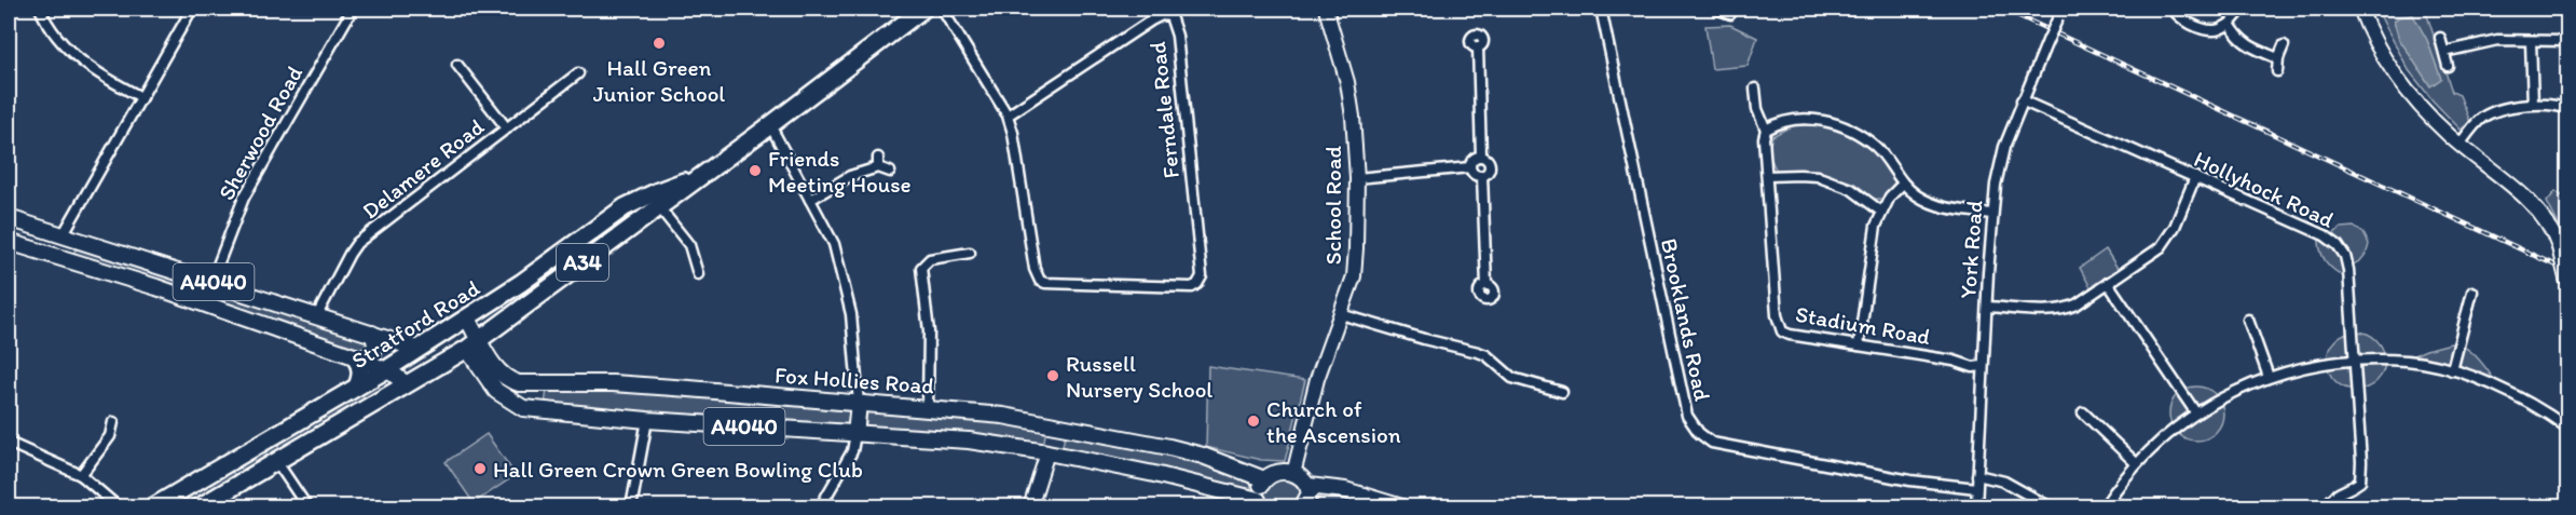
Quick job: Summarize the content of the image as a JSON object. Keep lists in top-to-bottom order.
{
  "streets": {
    "highway": ["A34", "Stratford Road"],
    "main road": ["School Road", "A4040", "Fox Hollies Road"],
    "street": [
      "Ferndale Road",
      "Sherwood Road",
      "Delamere Road",
      "Hollyhock Road",
      "York Road",
      "Brooklands Road",
      "Stadium Road"
    ]
  },
  "crossings": [
    ["Sherwood Road", "A4040"],
    ["Delamere Road", "A4040"],
    ["Hollyhock Road", "York Road"],
    ["York Road", "Brooklands Road"],
    ["York Road", "Stadium Road"],
    ["A4040", "Stratford Road"],
    ["Stratford Road", "Fox Hollies Road"]
  ],
  "places": [
    "Hall Green Junior School",
    "Friends Meeting House",
    "Russell Nursery School",
    "Church of the Ascension",
    "Hall Green Crown Green Bowling Club"
  ]
}
